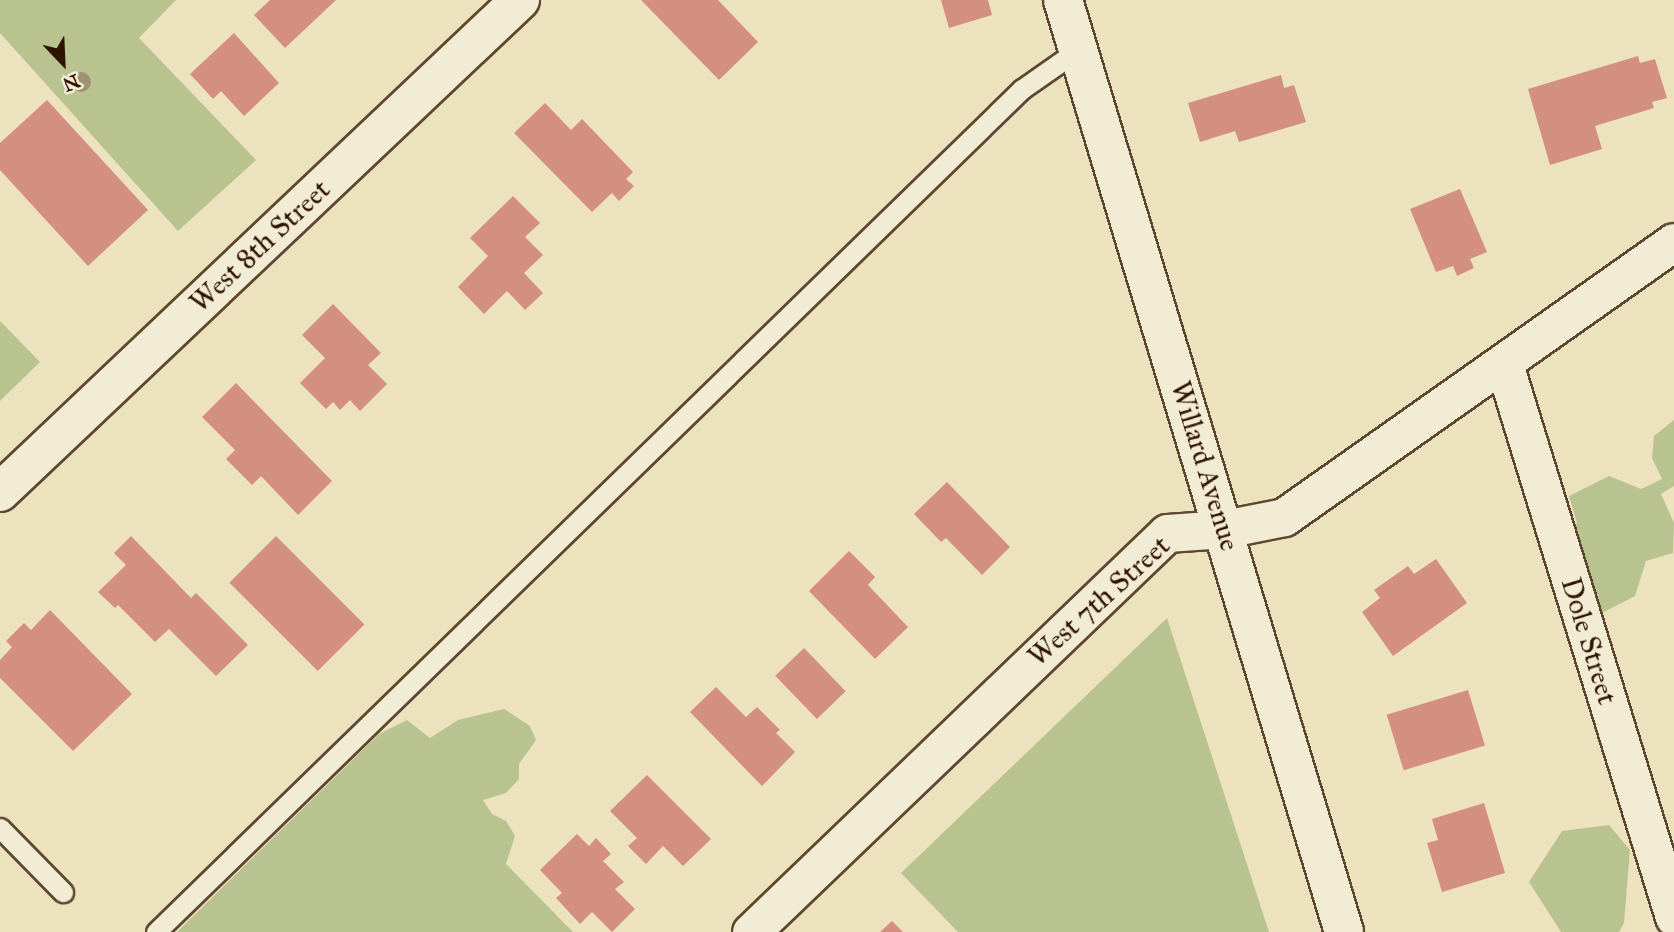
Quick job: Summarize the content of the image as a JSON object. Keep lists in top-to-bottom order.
{
  "streets": {
    "street": [
      "West 8th Street",
      "Willard Avenue",
      "West 7th Street",
      "Dole Street"
    ]
  },
  "crossings": [
    ["Willard Avenue", "West 7th Street"],
    ["West 7th Street", "Dole Street"]
  ],
  "north": "bottom right"
}
